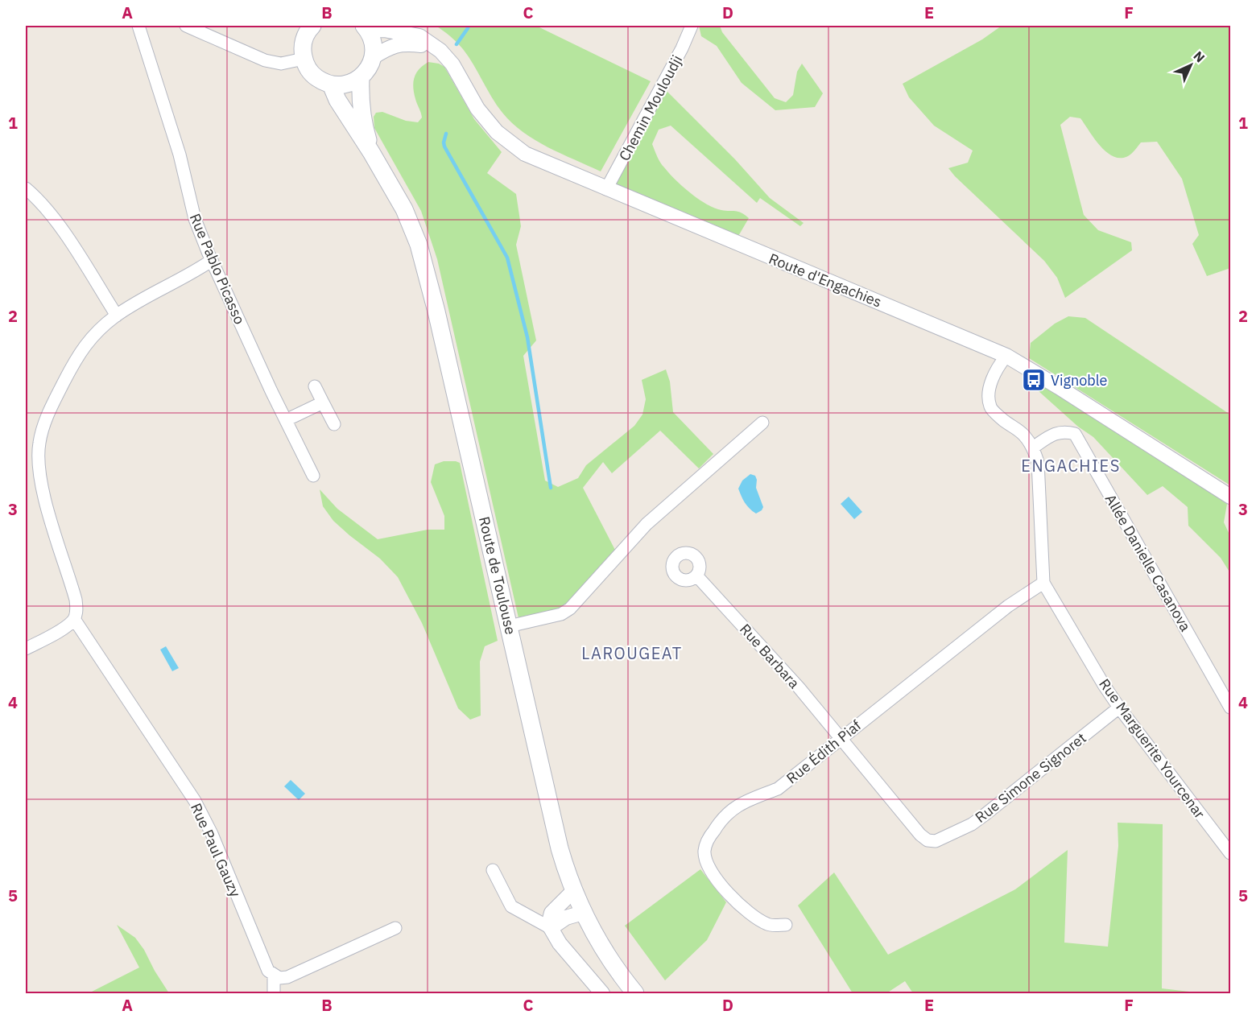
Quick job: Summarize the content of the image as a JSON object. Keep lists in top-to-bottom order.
{
  "streets": {
    "main road": ["Route de Toulouse"],
    "street": [
      "Chemin Mouloudji",
      "Rue Pablo Picasso",
      "Route d'Engachies",
      "Allée Danielle Casanova",
      "Rue Barbara",
      "Rue Marguerite Yourcenar",
      "Rue Édith Piaf",
      "Rue Simone Signoret",
      "Rue Paul Gauzy"
    ]
  },
  "crossings": [
    ["Chemin Mouloudji", "Route d'Engachies"],
    ["Route d'Engachies", "Rue Marguerite Yourcenar"],
    ["Allée Danielle Casanova", "Rue Marguerite Yourcenar"],
    ["Rue Barbara", "Rue Édith Piaf"],
    ["Rue Barbara", "Rue Simone Signoret"],
    ["Rue Marguerite Yourcenar", "Rue Édith Piaf"],
    ["Rue Marguerite Yourcenar", "Rue Simone Signoret"],
    ["Rue Édith Piaf", "Rue Simone Signoret"]
  ],
  "districts": ["ENGACHIES", "LAROUGEAT"],
  "places": {
    "bus stop": ["Vignoble"]
  },
  "north": "top right",
  "grid": {
    "columns": [
      "A",
      "B",
      "C",
      "D",
      "E",
      "F"
    ],
    "rows": [
      "1",
      "2",
      "3",
      "4",
      "5"
    ]
  }
}
